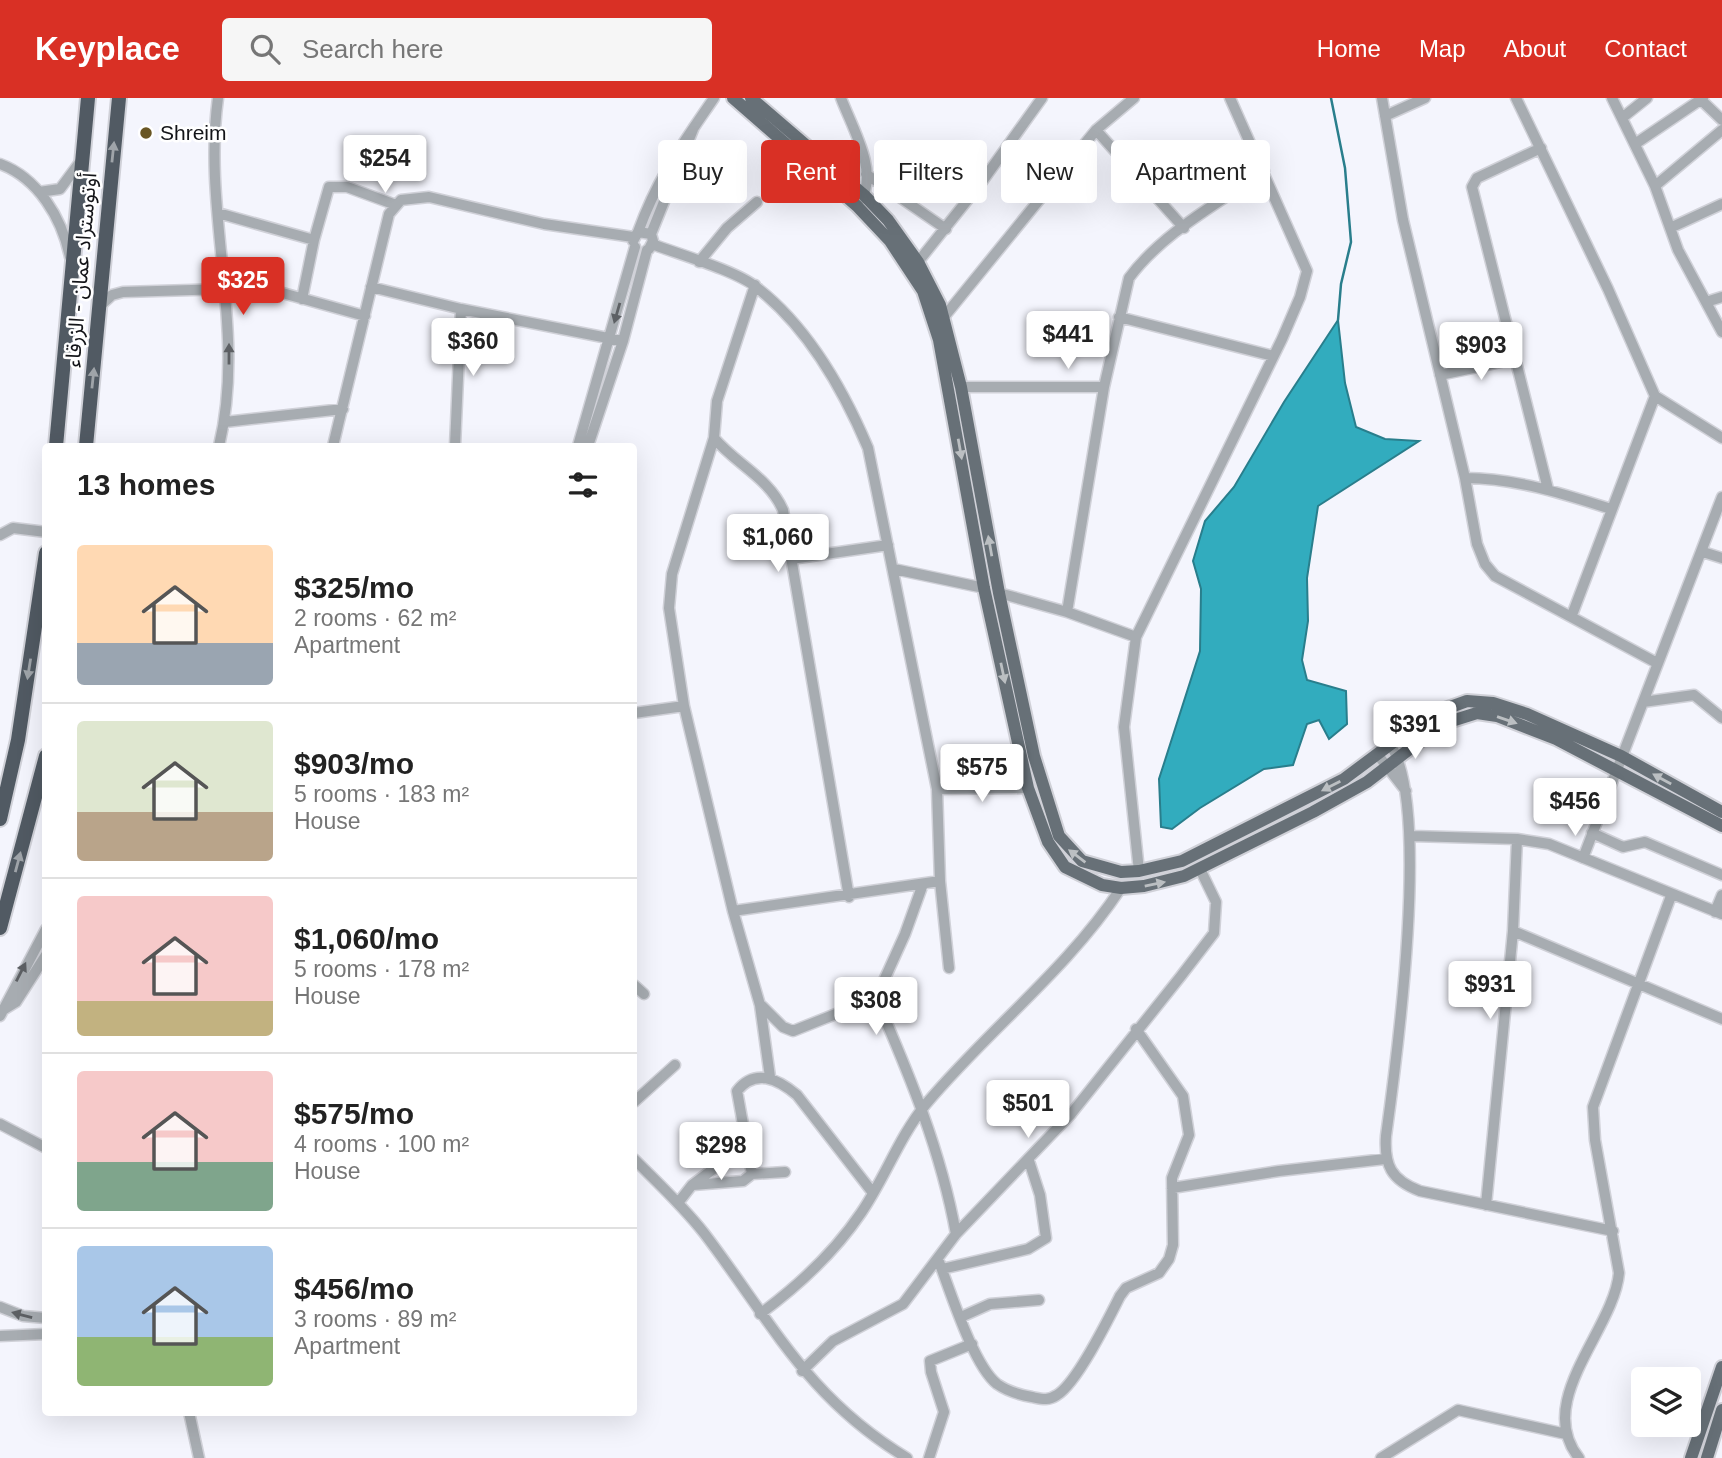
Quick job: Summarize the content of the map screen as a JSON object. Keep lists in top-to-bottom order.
{
  "streets": {
    "highway": ["أوتوستراد عمان - الزرقاء"]
  },
  "places": ["Shreim"],
  "page": {
    "header": "Keyplace",
    "search": "Search here",
    "nav": [
      "Home",
      "Map",
      "About",
      "Contact"
    ],
    "price": [
      "$254",
      "$325",
      "$441",
      "$360",
      "$903",
      "$1,060",
      "$391",
      "$575",
      "$456",
      "$931",
      "$308",
      "$501",
      "$298"
    ],
    "chip": [
      "Buy",
      "Rent",
      "Filters",
      "New",
      "Apartment"
    ],
    "heading": "13 homes",
    "list": [
      {
        "name": "$325/mo",
        "note": "2 rooms · 62 m² · Apartment"
      },
      {
        "name": "$903/mo",
        "note": "5 rooms · 183 m² · House"
      },
      {
        "name": "$1,060/mo",
        "note": "5 rooms · 178 m² · House"
      },
      {
        "name": "$575/mo",
        "note": "4 rooms · 100 m² · House"
      },
      {
        "name": "$456/mo",
        "note": "3 rooms · 89 m² · Apartment"
      }
    ]
  }
}
